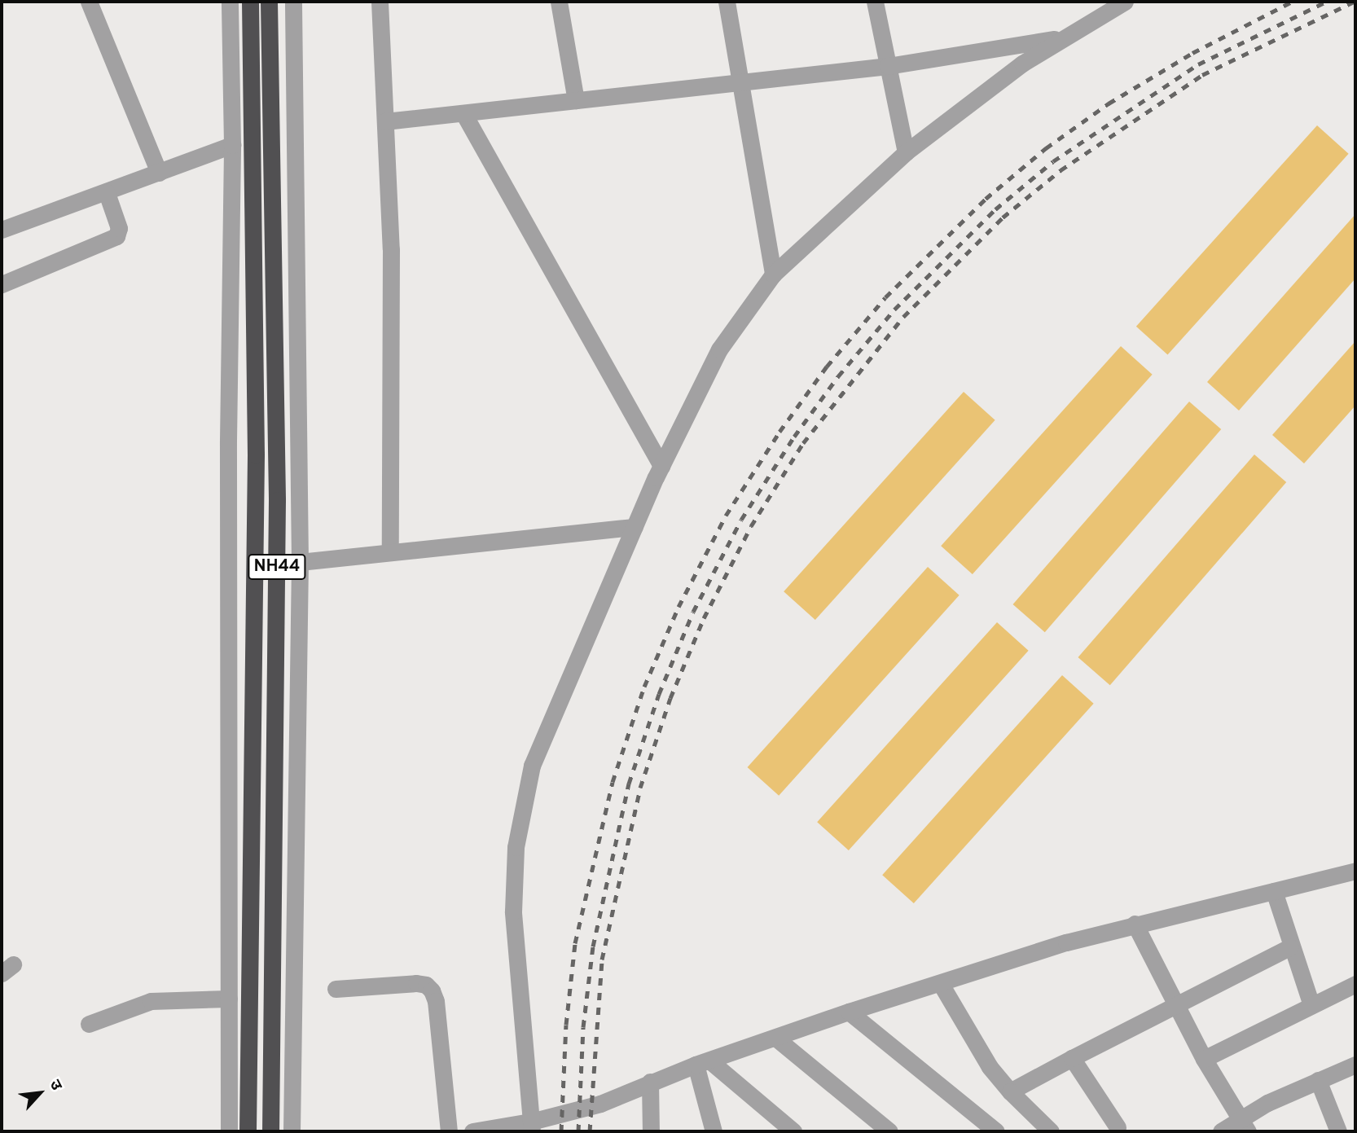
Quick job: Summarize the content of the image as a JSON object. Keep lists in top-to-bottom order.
{
  "streets": {
    "highway": ["NH44"]
  },
  "north": "top right"
}
